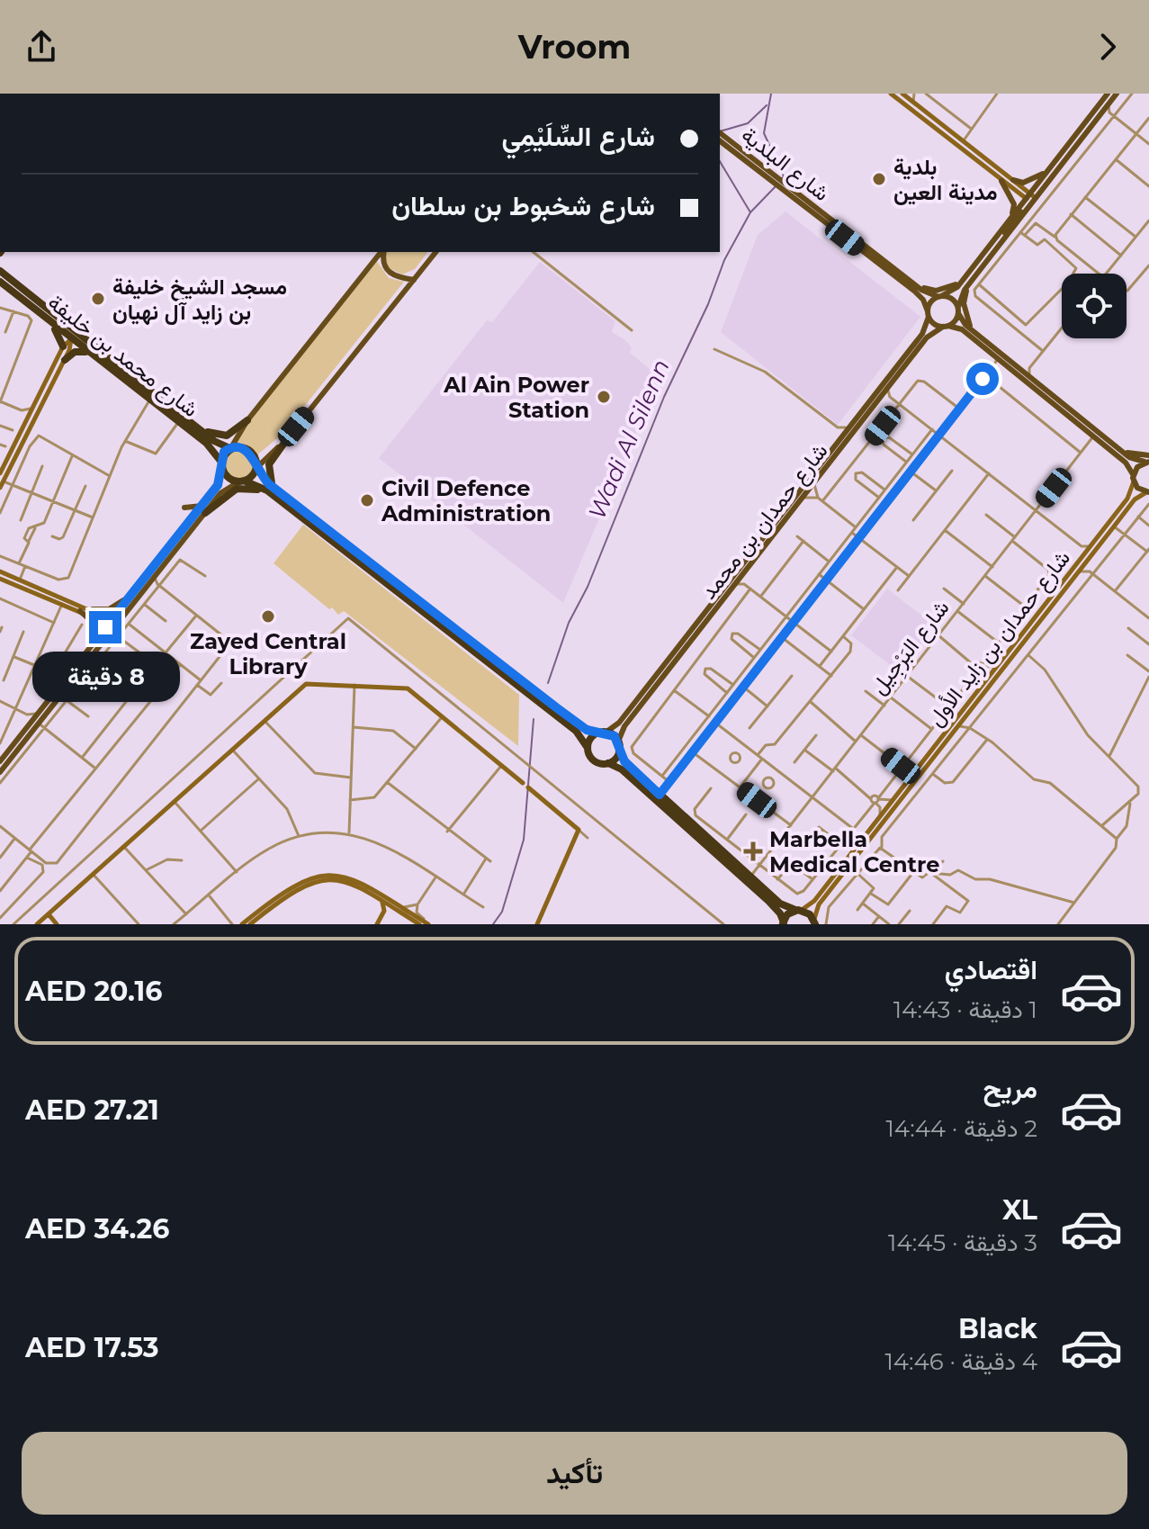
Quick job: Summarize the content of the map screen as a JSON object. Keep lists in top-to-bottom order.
{
  "streets": {
    "highway": ["شارع محمد بن خليفة"],
    "main road": ["شارع البلدية", "شارع حمدان بن محمد", "شارع حمدان بن زايد الأول"],
    "street": ["شارع البَرْجِيل"]
  },
  "crossings": [
    ["شارع البلدية", "شارع حمدان بن محمد"]
  ],
  "water": ["Wadi Al Silenn"],
  "places": {
    "other": [
      "بلدية مدينة العين",
      "مسجد الشيخ خليفة بن زايد آل نهيان",
      "Al Ain Power Station",
      "Civil Defence Administration",
      "Zayed Central Library"
    ],
    "health": ["Marbella Medical Centre"]
  },
  "page": {
    "header": "Vroom",
    "banner": ["شارع السِّلَيْمِي", "شارع شخبوط بن سلطان"],
    "bubble": "8 دقيقة",
    "list": [
      {
        "name": "اقتصادي",
        "note": "1 دقيقة · 14:43",
        "value": "AED 20.16"
      },
      {
        "name": "مريح",
        "note": "2 دقيقة · 14:44",
        "value": "AED 27.21"
      },
      {
        "name": "XL",
        "note": "3 دقيقة · 14:45",
        "value": "AED 34.26"
      },
      {
        "name": "Black",
        "note": "4 دقيقة · 14:46",
        "value": "AED 17.53"
      }
    ],
    "buttons": "تأكيد"
  }
}
